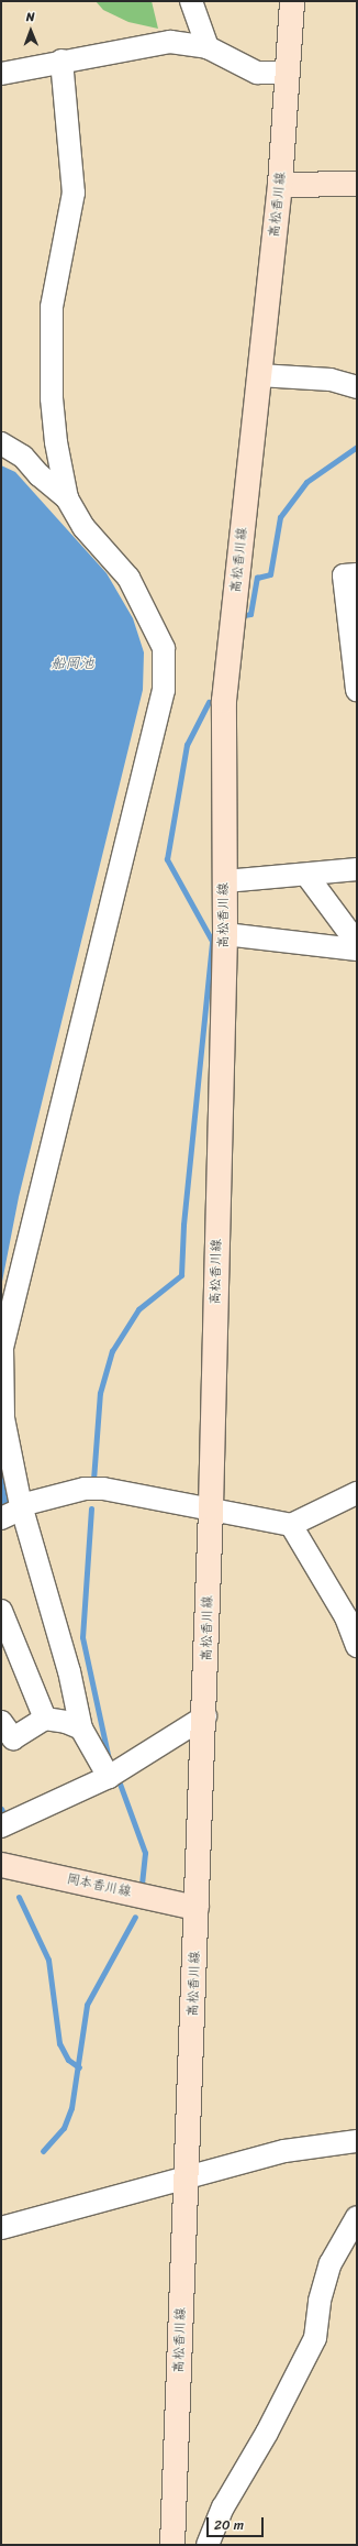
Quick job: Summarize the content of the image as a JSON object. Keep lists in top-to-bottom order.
{
  "streets": {
    "main road": ["高松香川線", "岡本香川線"]
  },
  "crossings": [
    ["高松香川線", "岡本香川線"]
  ],
  "water": ["船岡池"],
  "scale_bar": "20 m",
  "north": "top"
}
